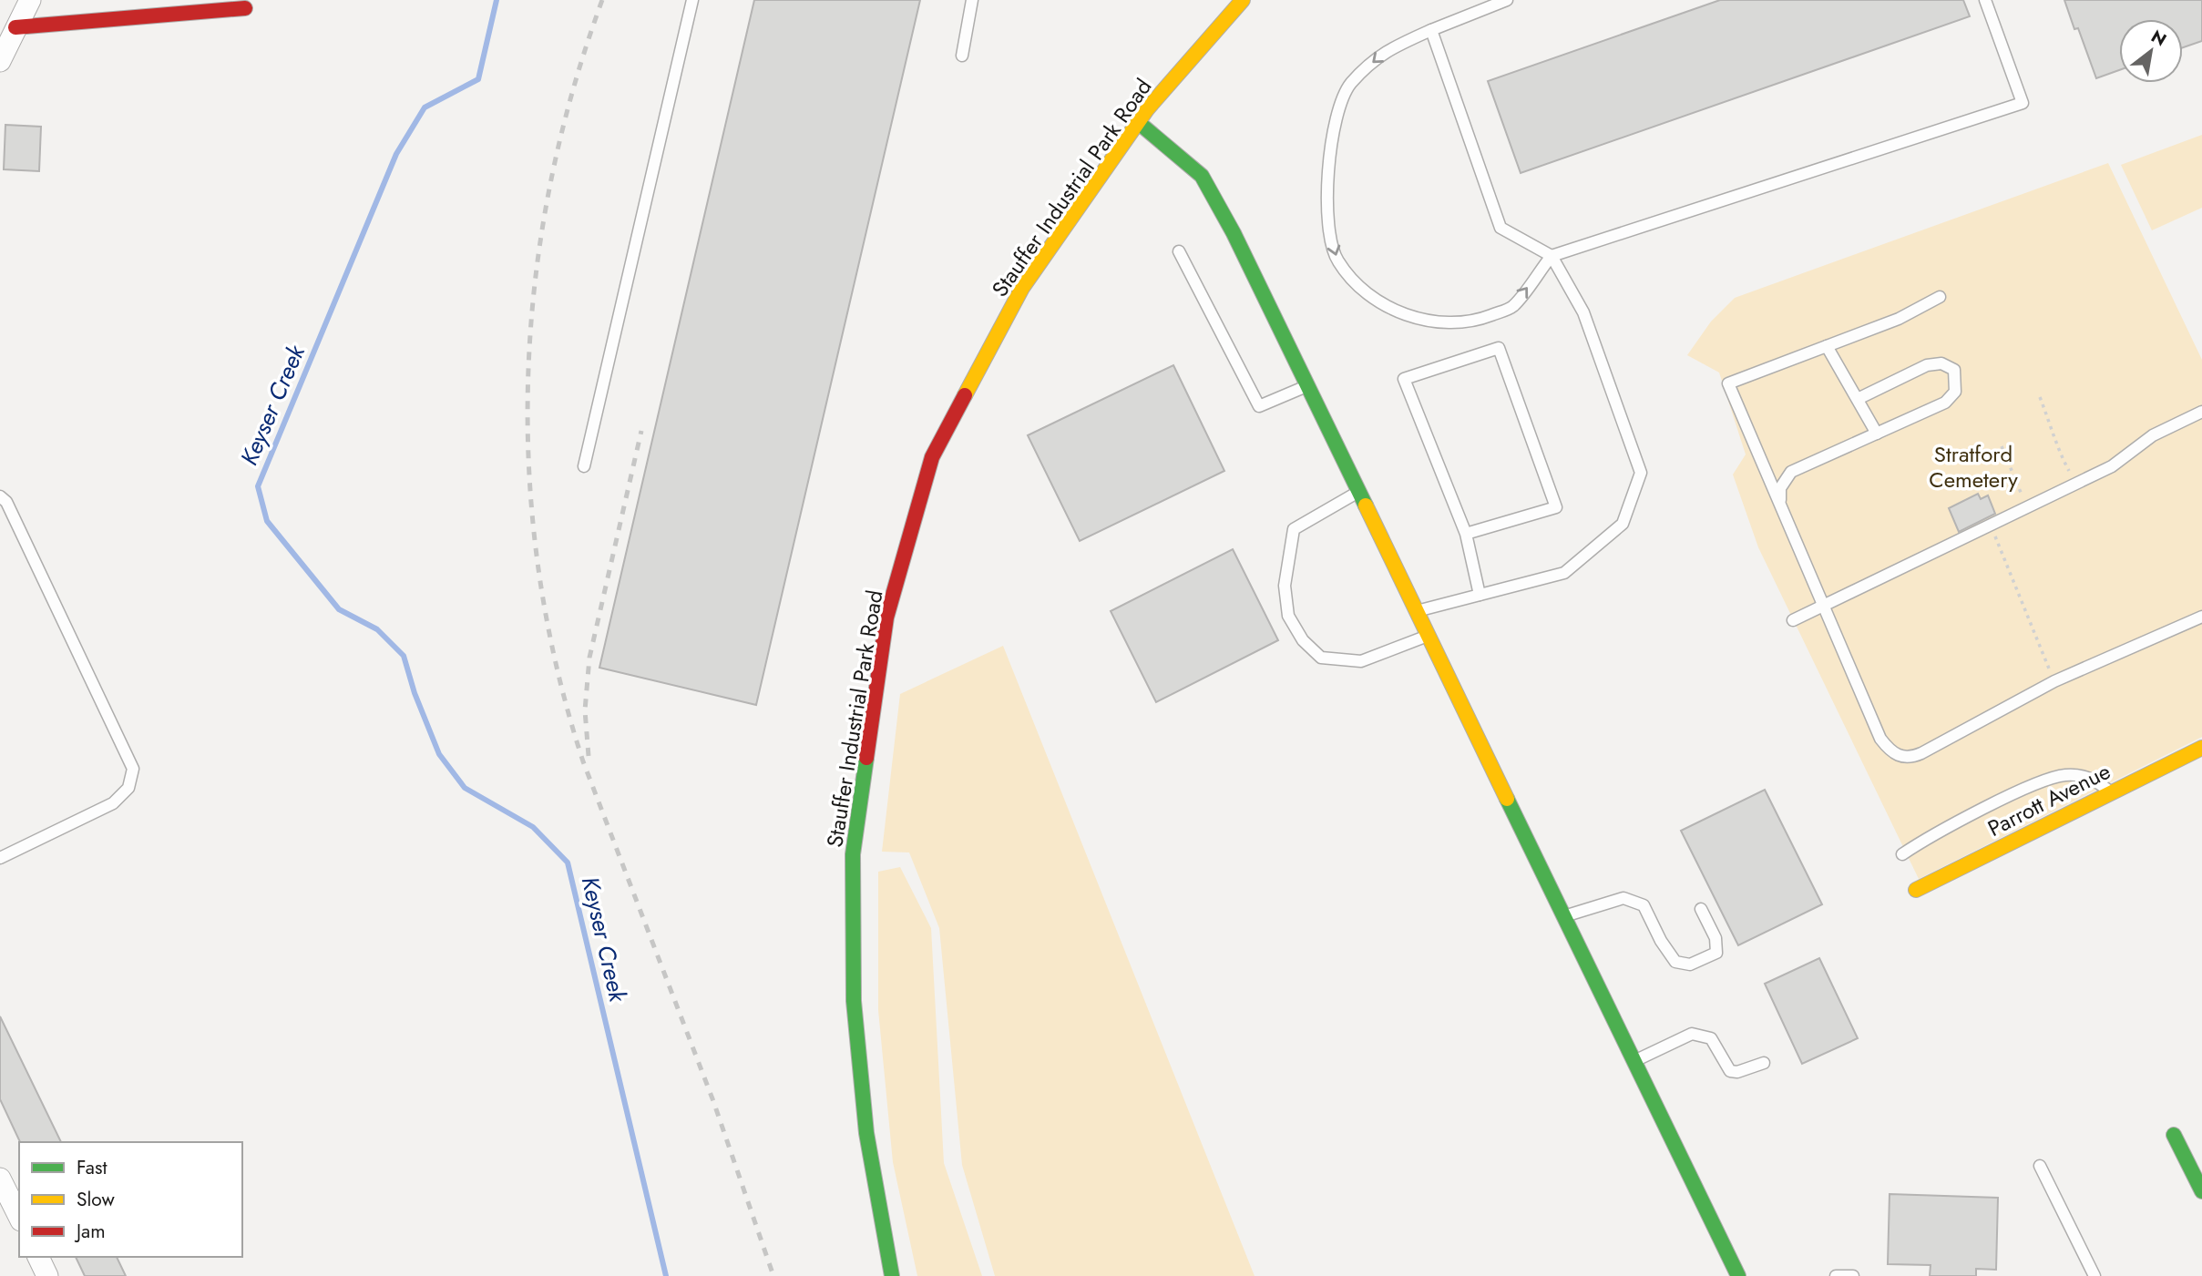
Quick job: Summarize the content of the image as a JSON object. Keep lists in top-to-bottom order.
{
  "streets": {
    "street": ["Stauffer Industrial Park Road", "Parrott Avenue"]
  },
  "water": ["Keyser Creek"],
  "parks": ["Stratford Cemetery"],
  "legend": ["Fast", "Slow", "Jam"],
  "north": "top right"
}
